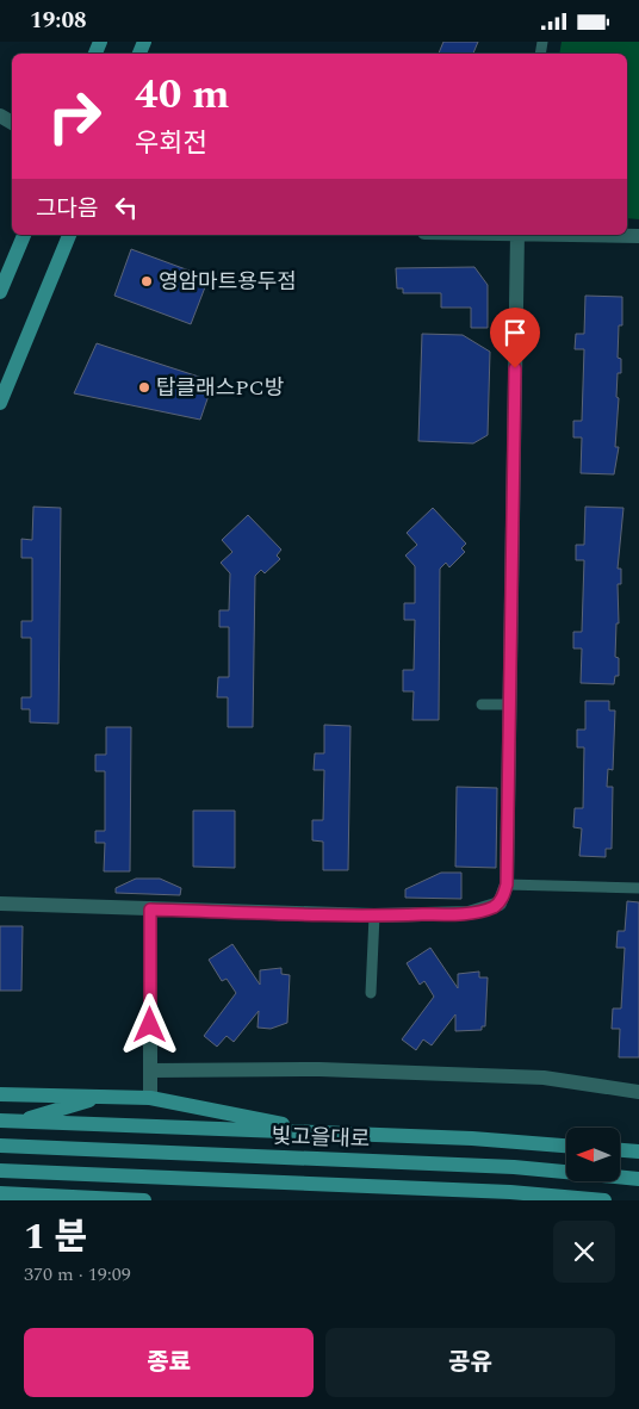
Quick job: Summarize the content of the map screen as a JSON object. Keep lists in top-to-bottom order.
{
  "streets": {
    "main road": ["빛고을대로"]
  },
  "places": ["영암마트용두점", "탑클래스PC방"],
  "north": "left",
  "page": {
    "status": "19:08",
    "turn": ["40 m", "우회전"],
    "then": "그다음",
    "heading": ["1 분", "370 m · 19:09"],
    "buttons": ["종료", "공유"]
  }
}
